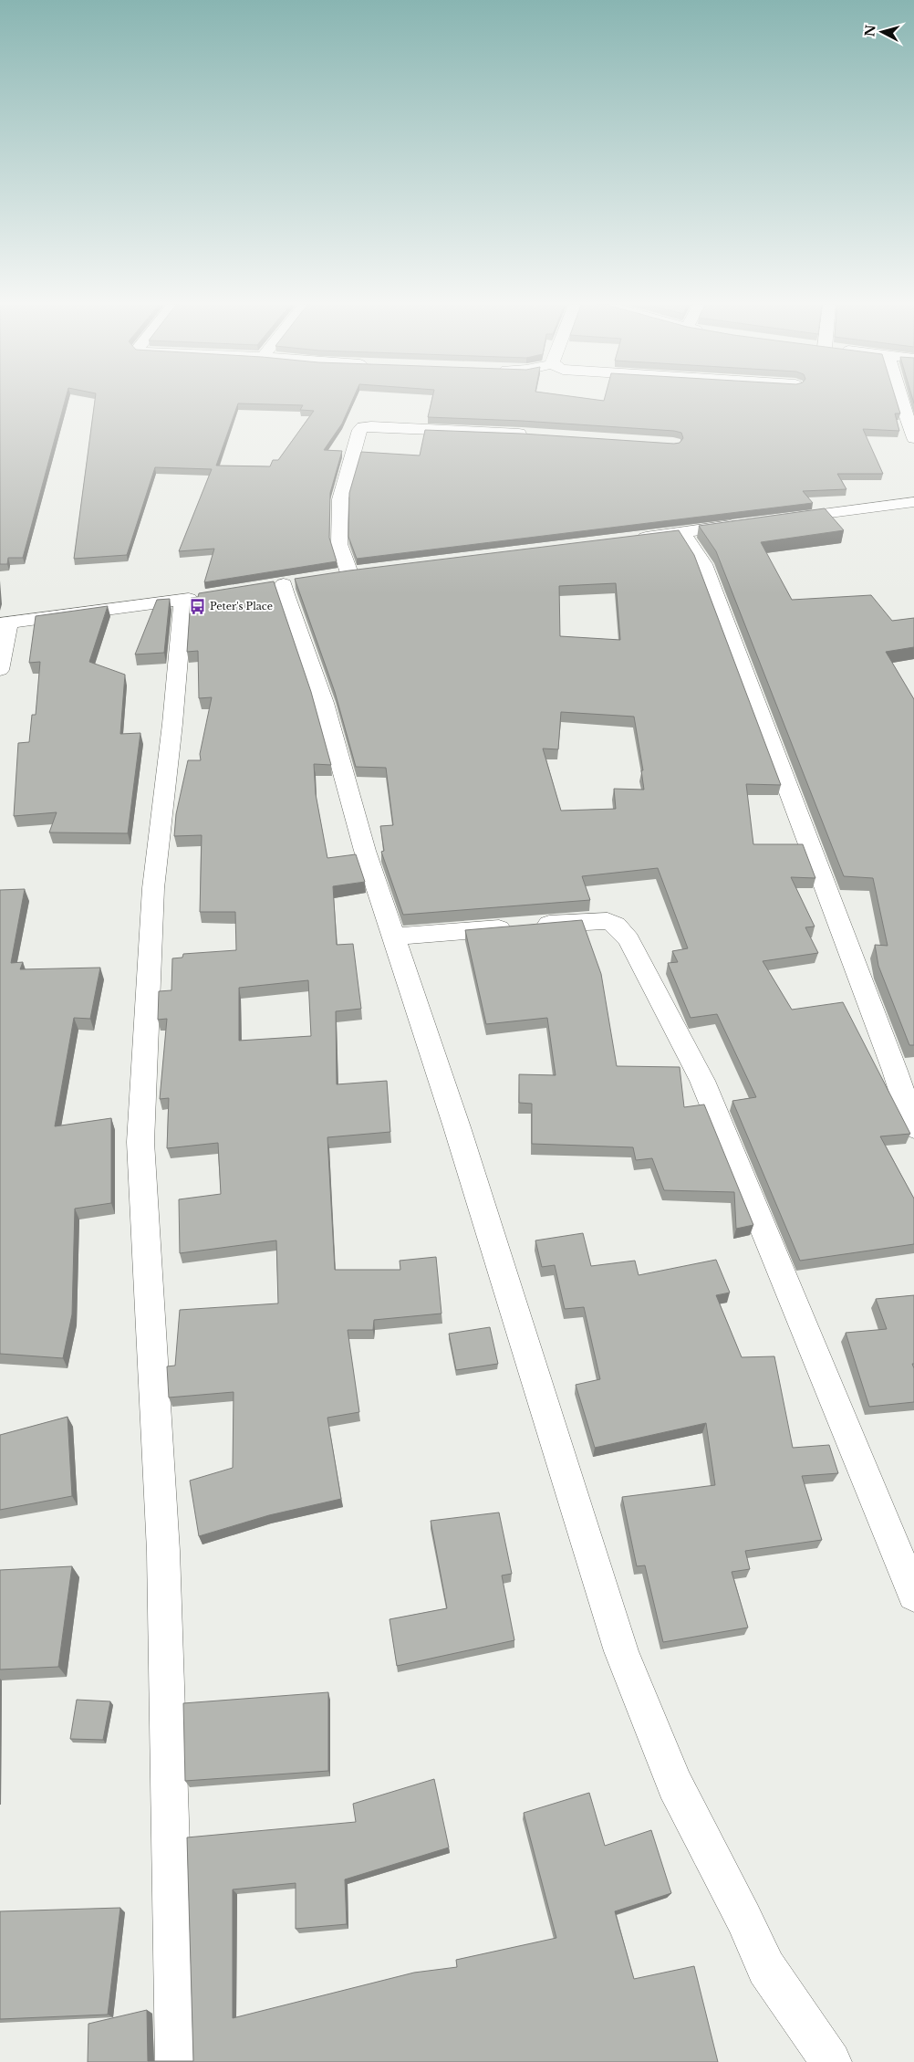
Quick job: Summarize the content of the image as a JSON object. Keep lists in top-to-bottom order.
{
  "places": {
    "bus stop": ["Peter's Place"]
  },
  "north": "left"
}
